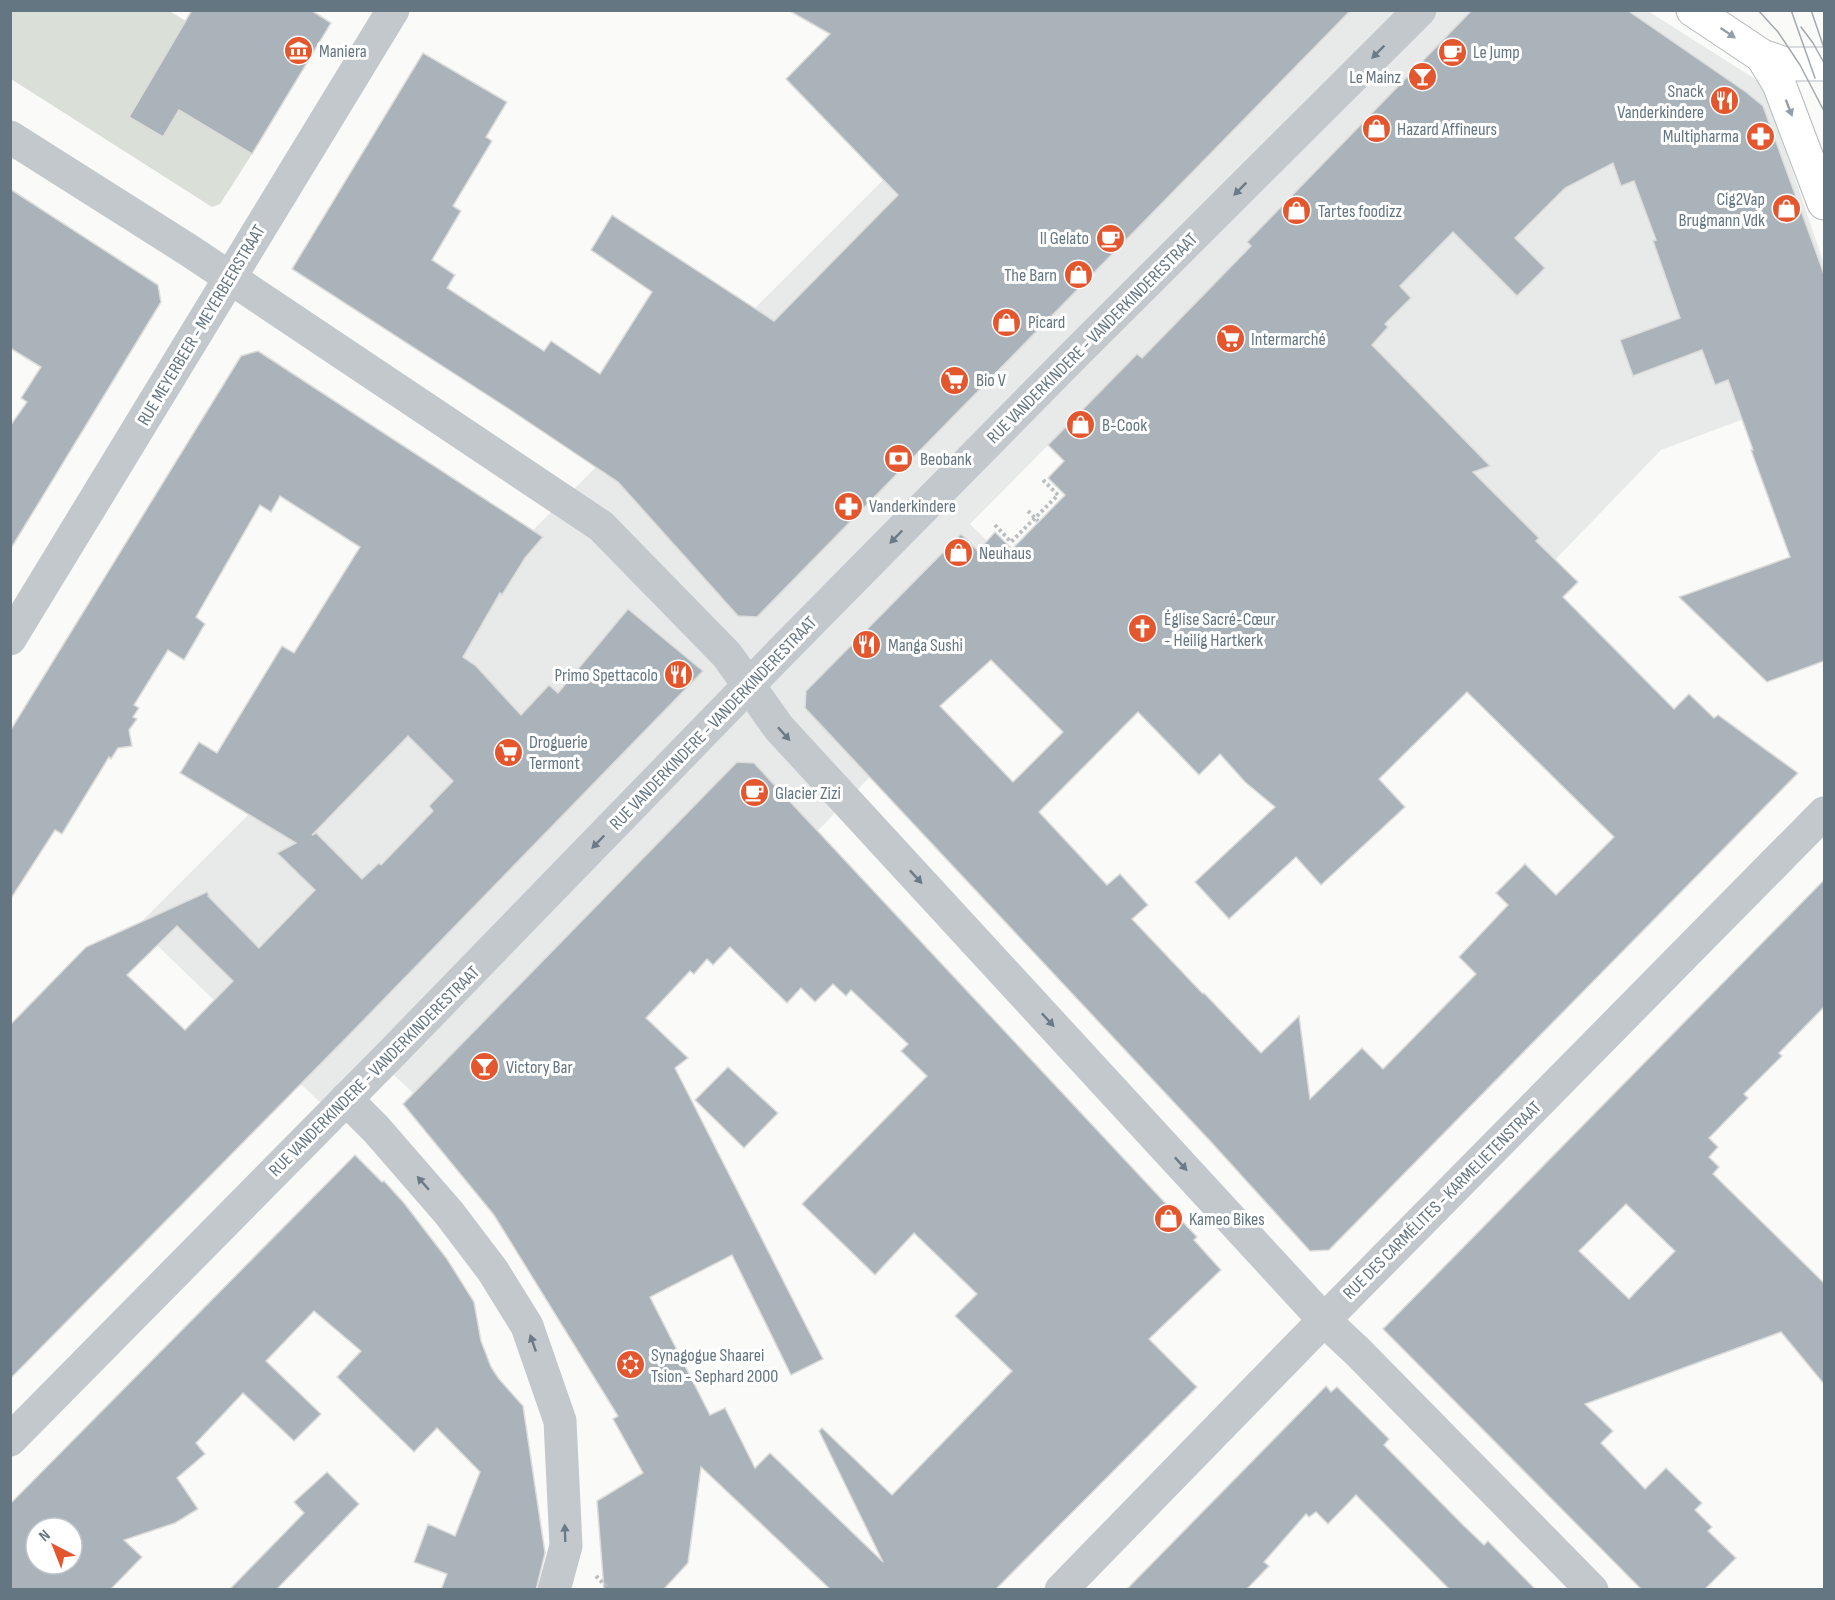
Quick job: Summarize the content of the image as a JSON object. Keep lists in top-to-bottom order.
{
  "streets": {
    "street": ["RUE MEYERBEER - MEYERBEERSTRAAT", "RUE VANDERKINDERE - VANDERKINDERESTRAAT", "RUE DES CARMÉLITES - KARMELIETENSTRAAT"]
  },
  "one_way": ["RUE VANDERKINDERE - VANDERKINDERESTRAAT"],
  "places": {
    "museum": ["Maniera"],
    "cafe": ["Le Jump", "Il Gelato", "Glacier Zizi"],
    "bar": ["Le Mainz", "Victory Bar"],
    "restaurant": ["Snack Vanderkindere", "Manga Sushi", "Primo Spettacolo"],
    "shop": [
      "Hazard Affineurs",
      "Cig2Vap Brugmann Vdk",
      "Tartes foodizz",
      "The Barn",
      "Picard",
      "B-Cook",
      "Neuhaus",
      "Kameo Bikes"
    ],
    "pharmacy": ["Multipharma", "Vanderkindere"],
    "supermarket": ["Intermarché", "Bio V", "Droguerie Termont"],
    "bank": ["Beobank"],
    "church": ["Église Sacré-Cœur - Heilig Hartkerk"],
    "synagogue": ["Synagogue Shaarei Tsion - Sephard 2000"]
  },
  "north": "top left"
}
